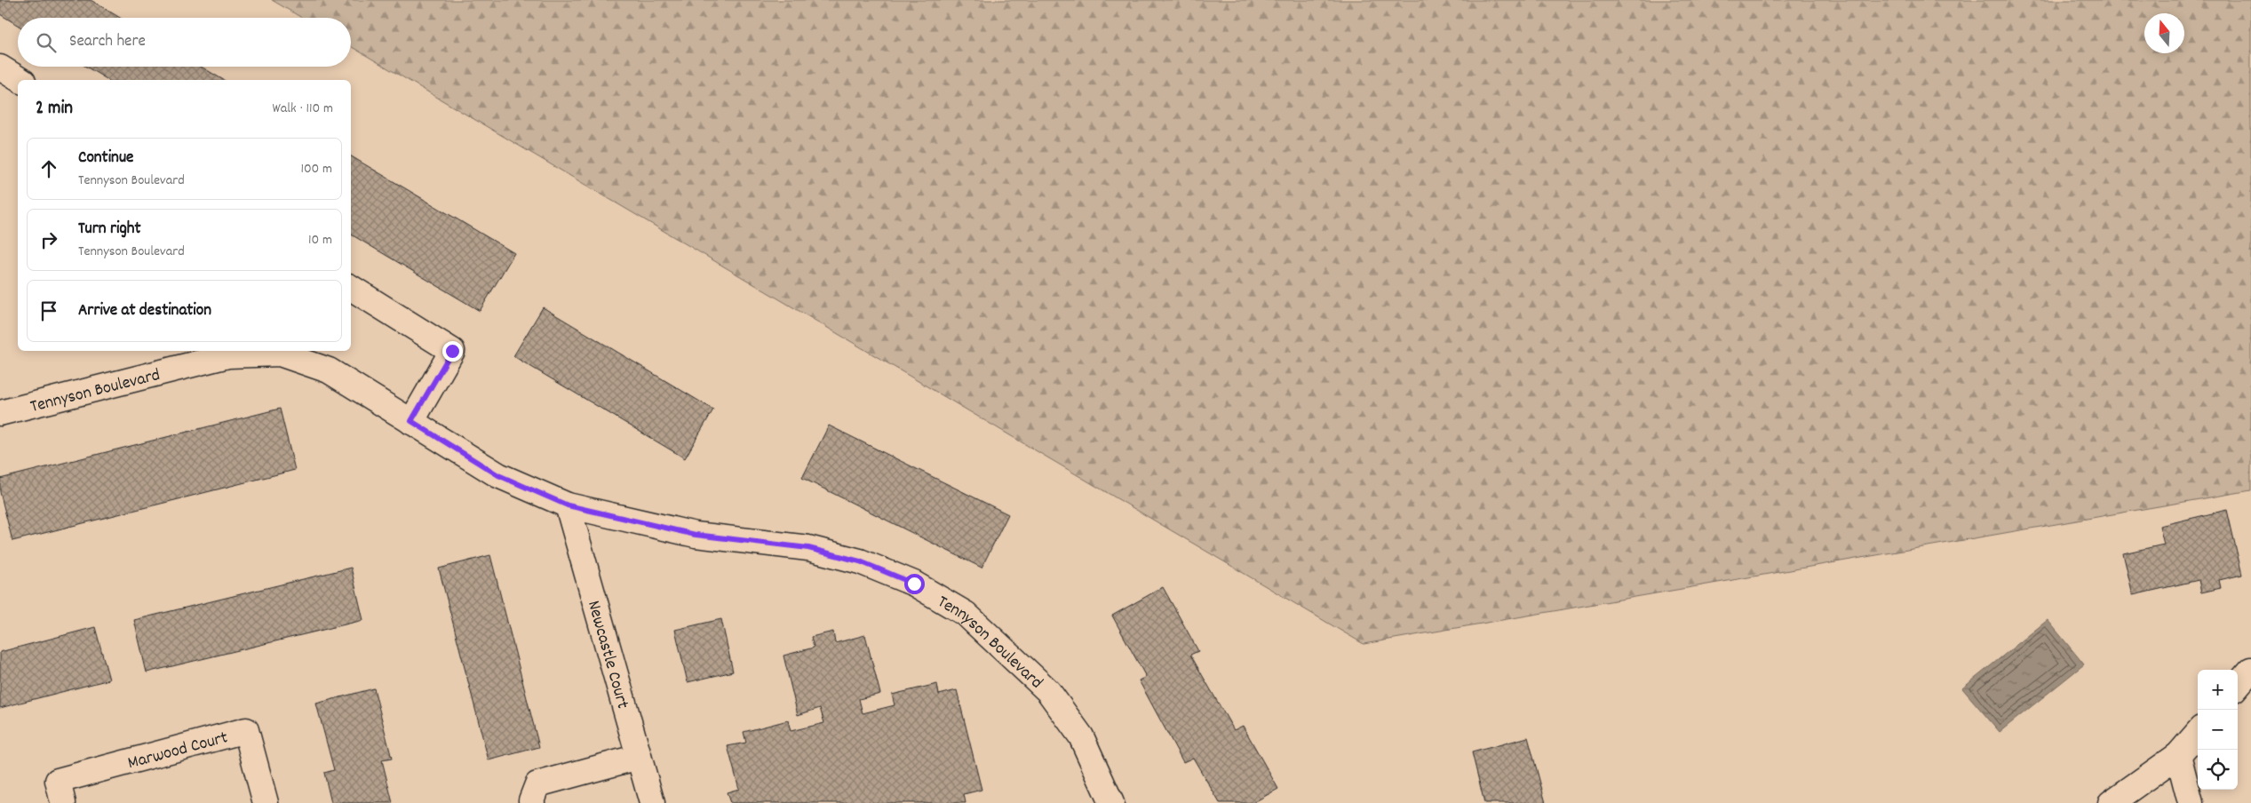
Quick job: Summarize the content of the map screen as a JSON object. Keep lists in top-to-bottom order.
{
  "streets": {
    "street": ["Tennyson Boulevard", "Newcastle Court", "Marwood Court"]
  },
  "crossings": [
    ["Tennyson Boulevard", "Newcastle Court"]
  ],
  "north": "top",
  "page": {
    "search": "Search here",
    "heading": ["2 min", "Walk · 110 m"],
    "list": [
      ["Continue", "Tennyson Boulevard", "100 m"],
      ["Turn right", "Tennyson Boulevard", "10 m"],
      "Arrive at destination"
    ],
    "map_buttons": ["+", "−"]
  }
}
